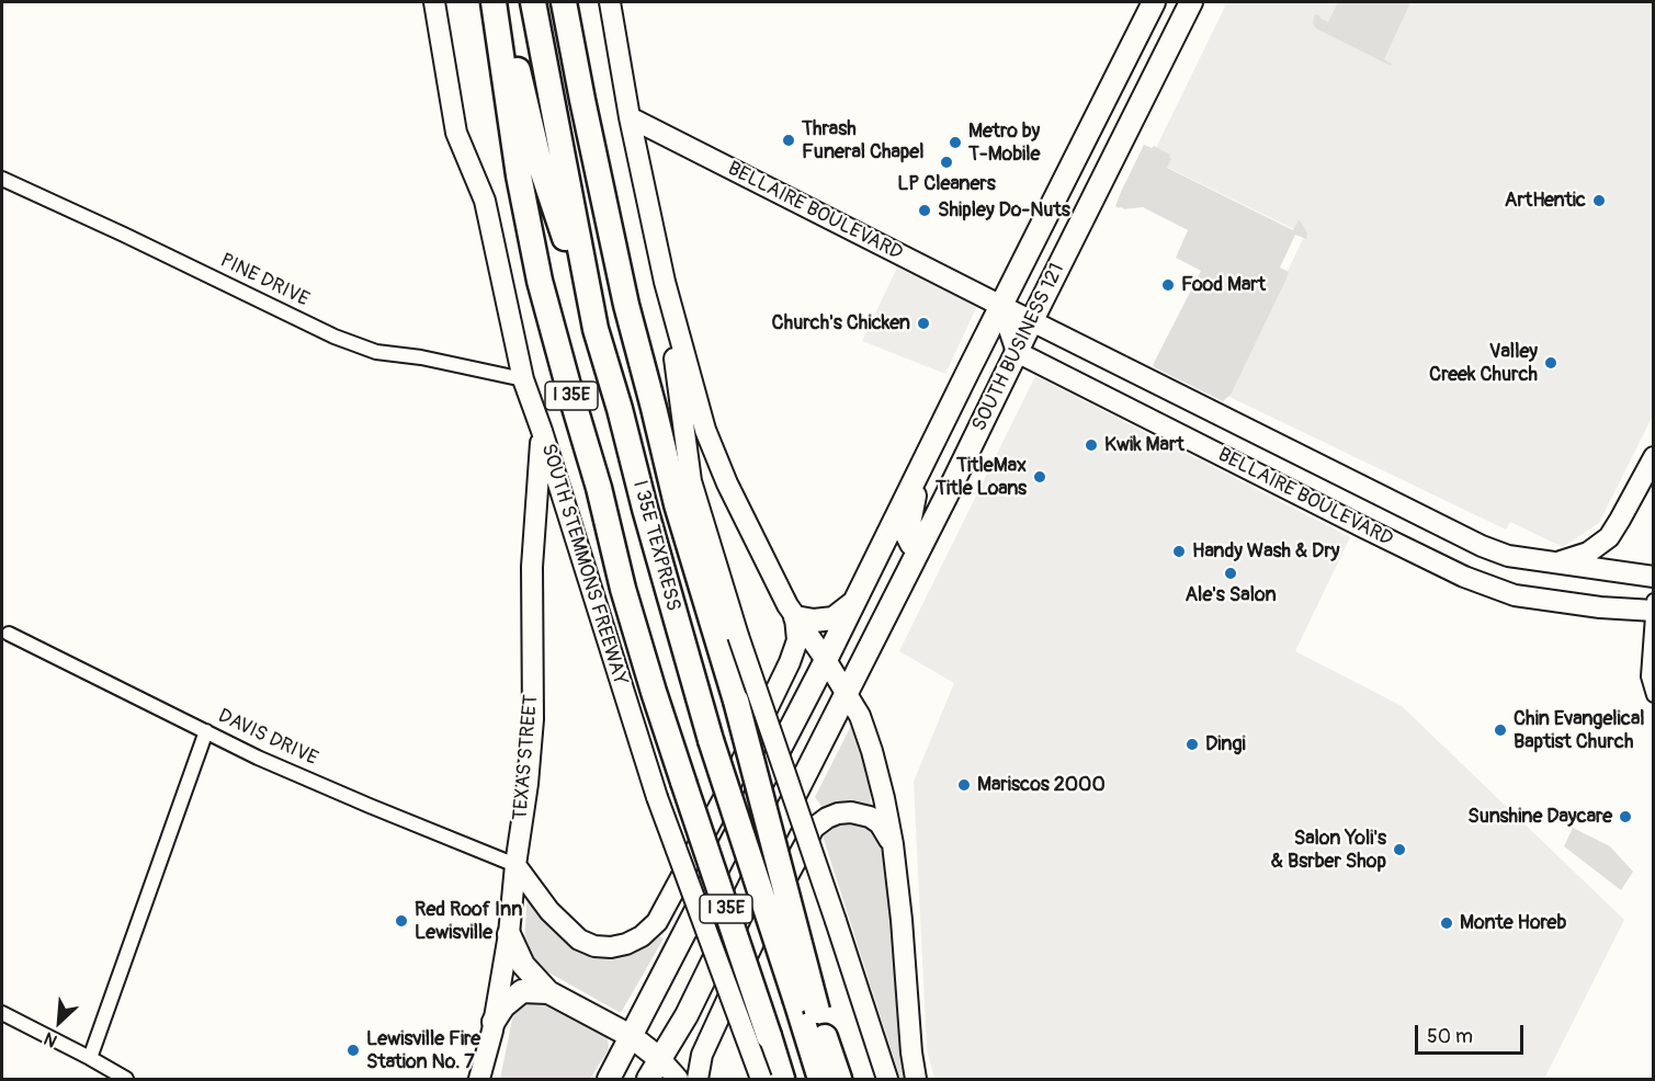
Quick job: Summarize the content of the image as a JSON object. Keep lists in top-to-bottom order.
{
  "streets": {
    "highway": ["I 35E", "I 35E TEXPRESS", "SOUTH STEMMONS FREEWAY"],
    "main road": ["BELLAIRE BOULEVARD", "SOUTH BUSINESS 121", "TEXAS STREET"],
    "street": ["PINE DRIVE", "DAVIS DRIVE"]
  },
  "crossings": [
    ["BELLAIRE BOULEVARD", "SOUTH BUSINESS 121"],
    ["PINE DRIVE", "SOUTH STEMMONS FREEWAY"],
    ["SOUTH STEMMONS FREEWAY", "TEXAS STREET"],
    ["DAVIS DRIVE", "TEXAS STREET"]
  ],
  "places": [
    "Thrash Funeral Chapel",
    "Metro by T-Mobile",
    "LP Cleaners",
    "ArtHentic",
    "Shipley Do-Nuts",
    "Food Mart",
    "Church's Chicken",
    "Valley Creek Church",
    "Kwik Mart",
    "TitleMax Title Loans",
    "Handy Wash & Dry",
    "Ale's Salon",
    "Chin Evangelical Baptist Church",
    "Dingi",
    "Mariscos 2000",
    "Sunshine Daycare",
    "Salon Yoli's & Bsrber Shop",
    "Red Roof Inn Lewisville",
    "Monte Horeb",
    "Lewisville Fire Station No. 7"
  ],
  "scale_bar": "50 m",
  "north": "bottom left"
}
